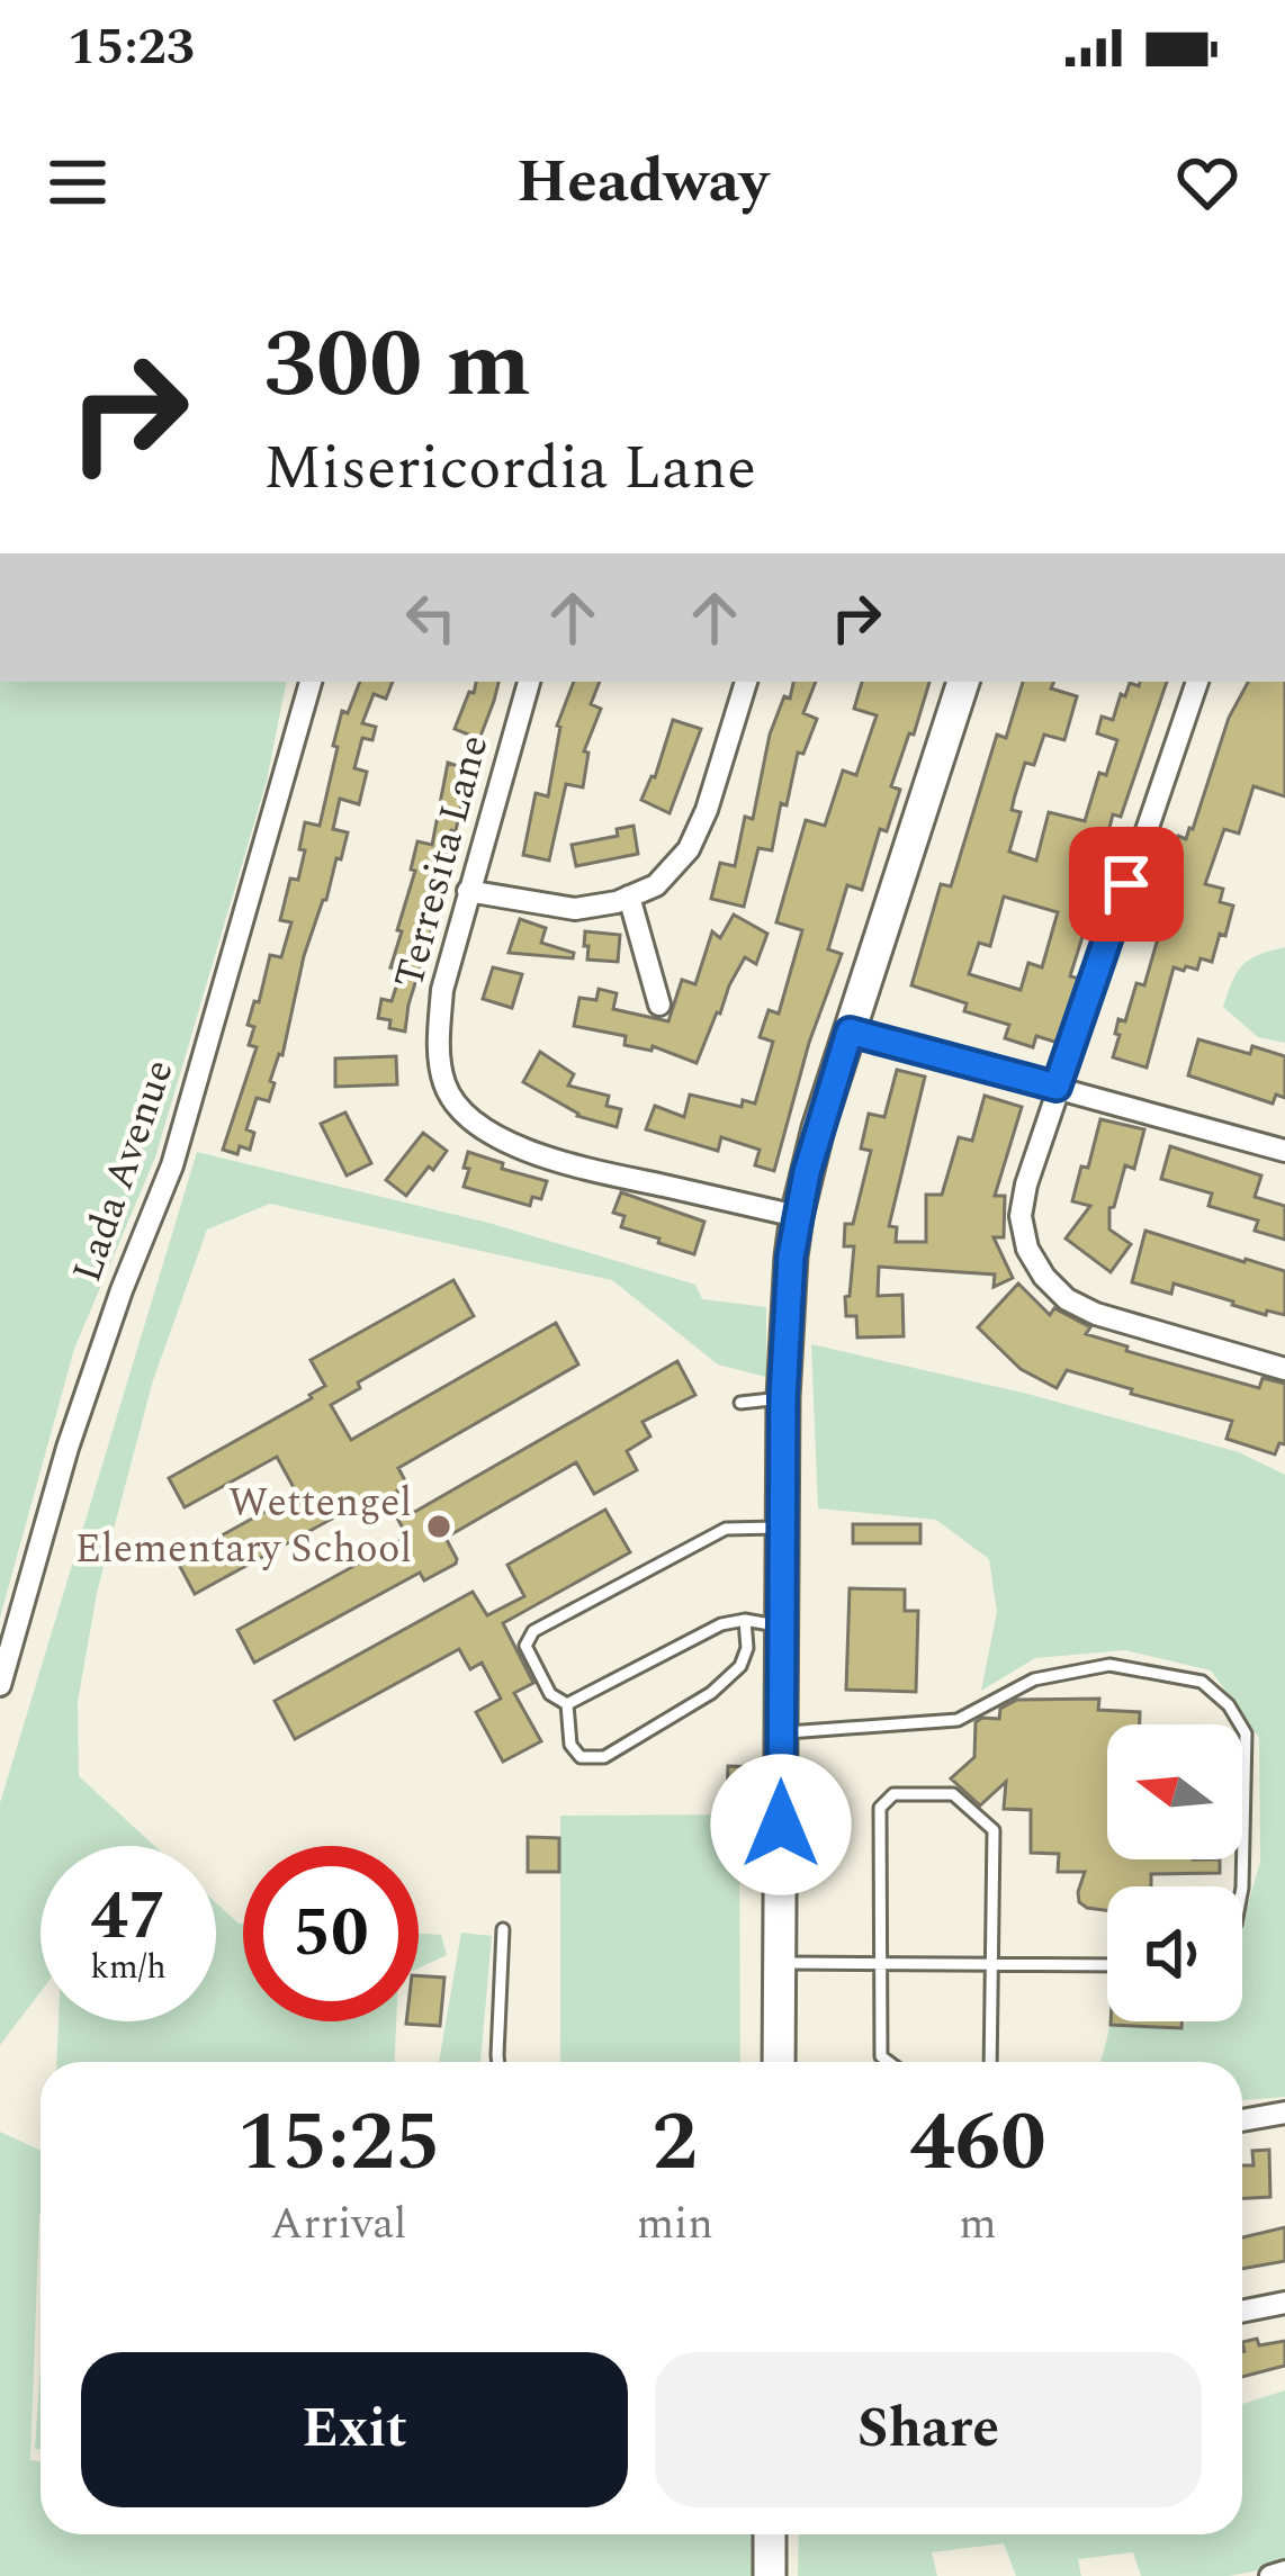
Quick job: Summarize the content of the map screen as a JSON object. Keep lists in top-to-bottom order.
{
  "streets": {
    "street": ["Terresita Lane", "Lada Avenue"]
  },
  "places": ["Wettengel Elementary School"],
  "north": "left",
  "page": {
    "status": "15:23",
    "header": "Headway",
    "turn": ["300 m", "Misericordia Lane"],
    "speed": "47 km/h",
    "limit": "50",
    "eta": [
      "15:25",
      "Arrival",
      "2",
      "min",
      "460",
      "m"
    ],
    "buttons": ["Exit", "Share"]
  }
}
